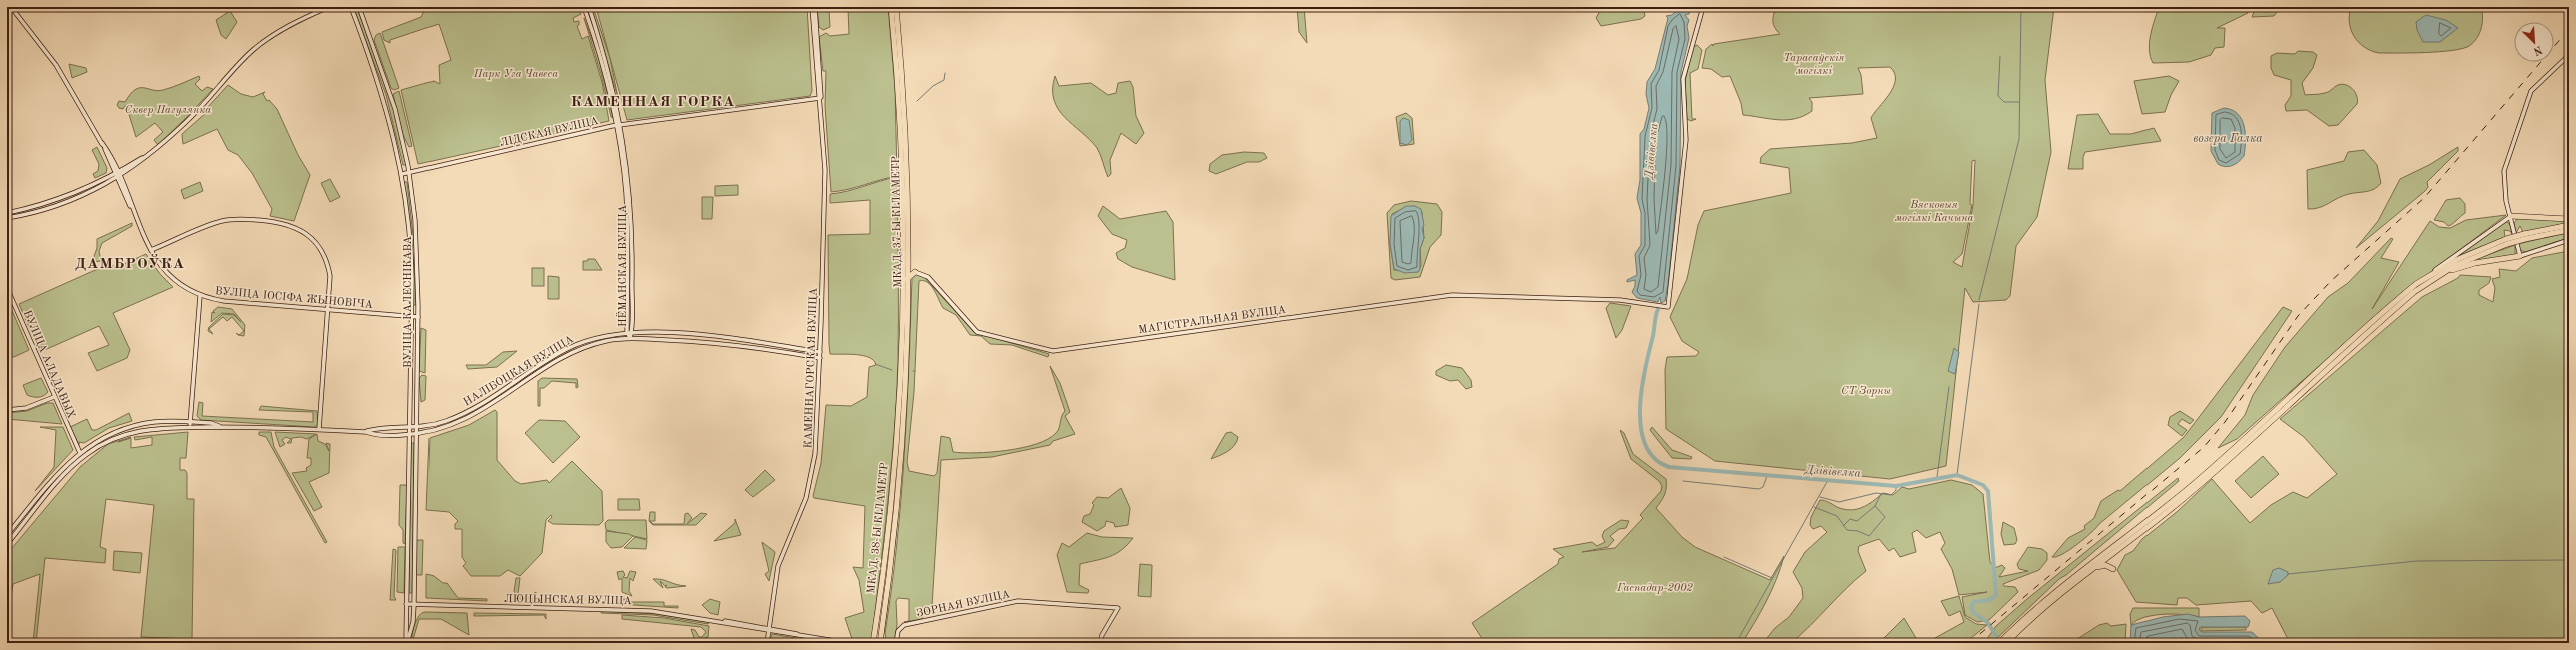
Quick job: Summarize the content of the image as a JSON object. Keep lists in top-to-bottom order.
{
  "streets": {
    "highway": ["МКАД, 37-Ы КІЛАМЕТР", "МКАД, 38-Ы КІЛАМЕТР"],
    "main road": [
      "ЛІДСКАЯ ВУЛІЦА",
      "НЁМАНСКАЯ ВУЛІЦА",
      "ВУЛІЦА ІОСІФА ЖЫНОВІЧА",
      "ВУЛІЦА КАЛЕСНІКАВА",
      "МАГІСТРАЛЬНАЯ ВУЛІЦА",
      "ВУЛІЦА АЛАДАВЫХ",
      "КАМЕННАГОРСКАЯ ВУЛІЦА",
      "НАЛІБОЦКАЯ ВУЛІЦА",
      "ЛЮЦЫНСКАЯ ВУЛІЦА",
      "ЗОРНАЯ ВУЛІЦА"
    ]
  },
  "crossings": [
    ["ЛІДСКАЯ ВУЛІЦА", "НЁМАНСКАЯ ВУЛІЦА"],
    ["ЛІДСКАЯ ВУЛІЦА", "ВУЛІЦА КАЛЕСНІКАВА"],
    ["ЛІДСКАЯ ВУЛІЦА", "КАМЕННАГОРСКАЯ ВУЛІЦА"],
    ["МКАД, 37-Ы КІЛАМЕТР", "МКАД, 38-Ы КІЛАМЕТР"],
    ["НЁМАНСКАЯ ВУЛІЦА", "НАЛІБОЦКАЯ ВУЛІЦА"],
    ["ВУЛІЦА ІОСІФА ЖЫНОВІЧА", "ВУЛІЦА КАЛЕСНІКАВА"],
    ["ВУЛІЦА КАЛЕСНІКАВА", "НАЛІБОЦКАЯ ВУЛІЦА"],
    ["ВУЛІЦА КАЛЕСНІКАВА", "ЛЮЦЫНСКАЯ ВУЛІЦА"],
    ["КАМЕННАГОРСКАЯ ВУЛІЦА", "НАЛІБОЦКАЯ ВУЛІЦА"],
    ["КАМЕННАГОРСКАЯ ВУЛІЦА", "ЛЮЦЫНСКАЯ ВУЛІЦА"]
  ],
  "districts": ["КАМЕННАЯ ГОРКА", "ДАМБРОЎКА"],
  "water": ["возера Галка", "Дзівівелка"],
  "parks": [
    "Тарасаўскія могілкі",
    "Парк Уга Чавеса",
    "Сквер Пагулянка",
    "Вясковыя могілкі Качына",
    "СТ Зорны",
    "Гаспадар-2002"
  ],
  "north": "bottom right"
}
